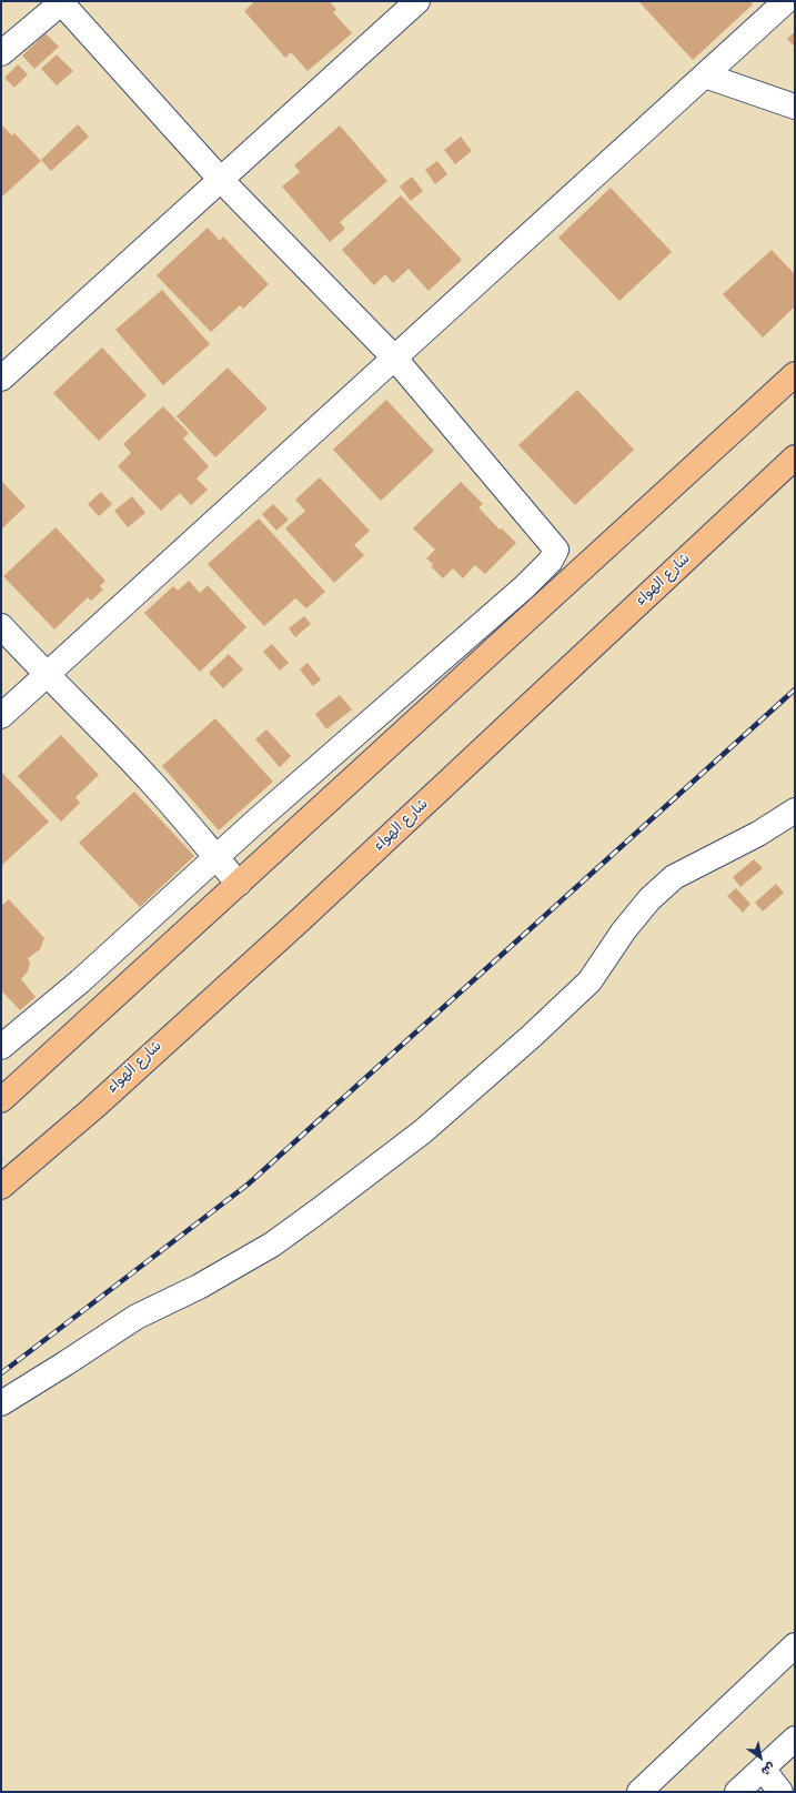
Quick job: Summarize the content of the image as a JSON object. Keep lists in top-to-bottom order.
{
  "streets": {
    "main road": ["شارع الهواء"]
  },
  "north": "bottom right"
}
